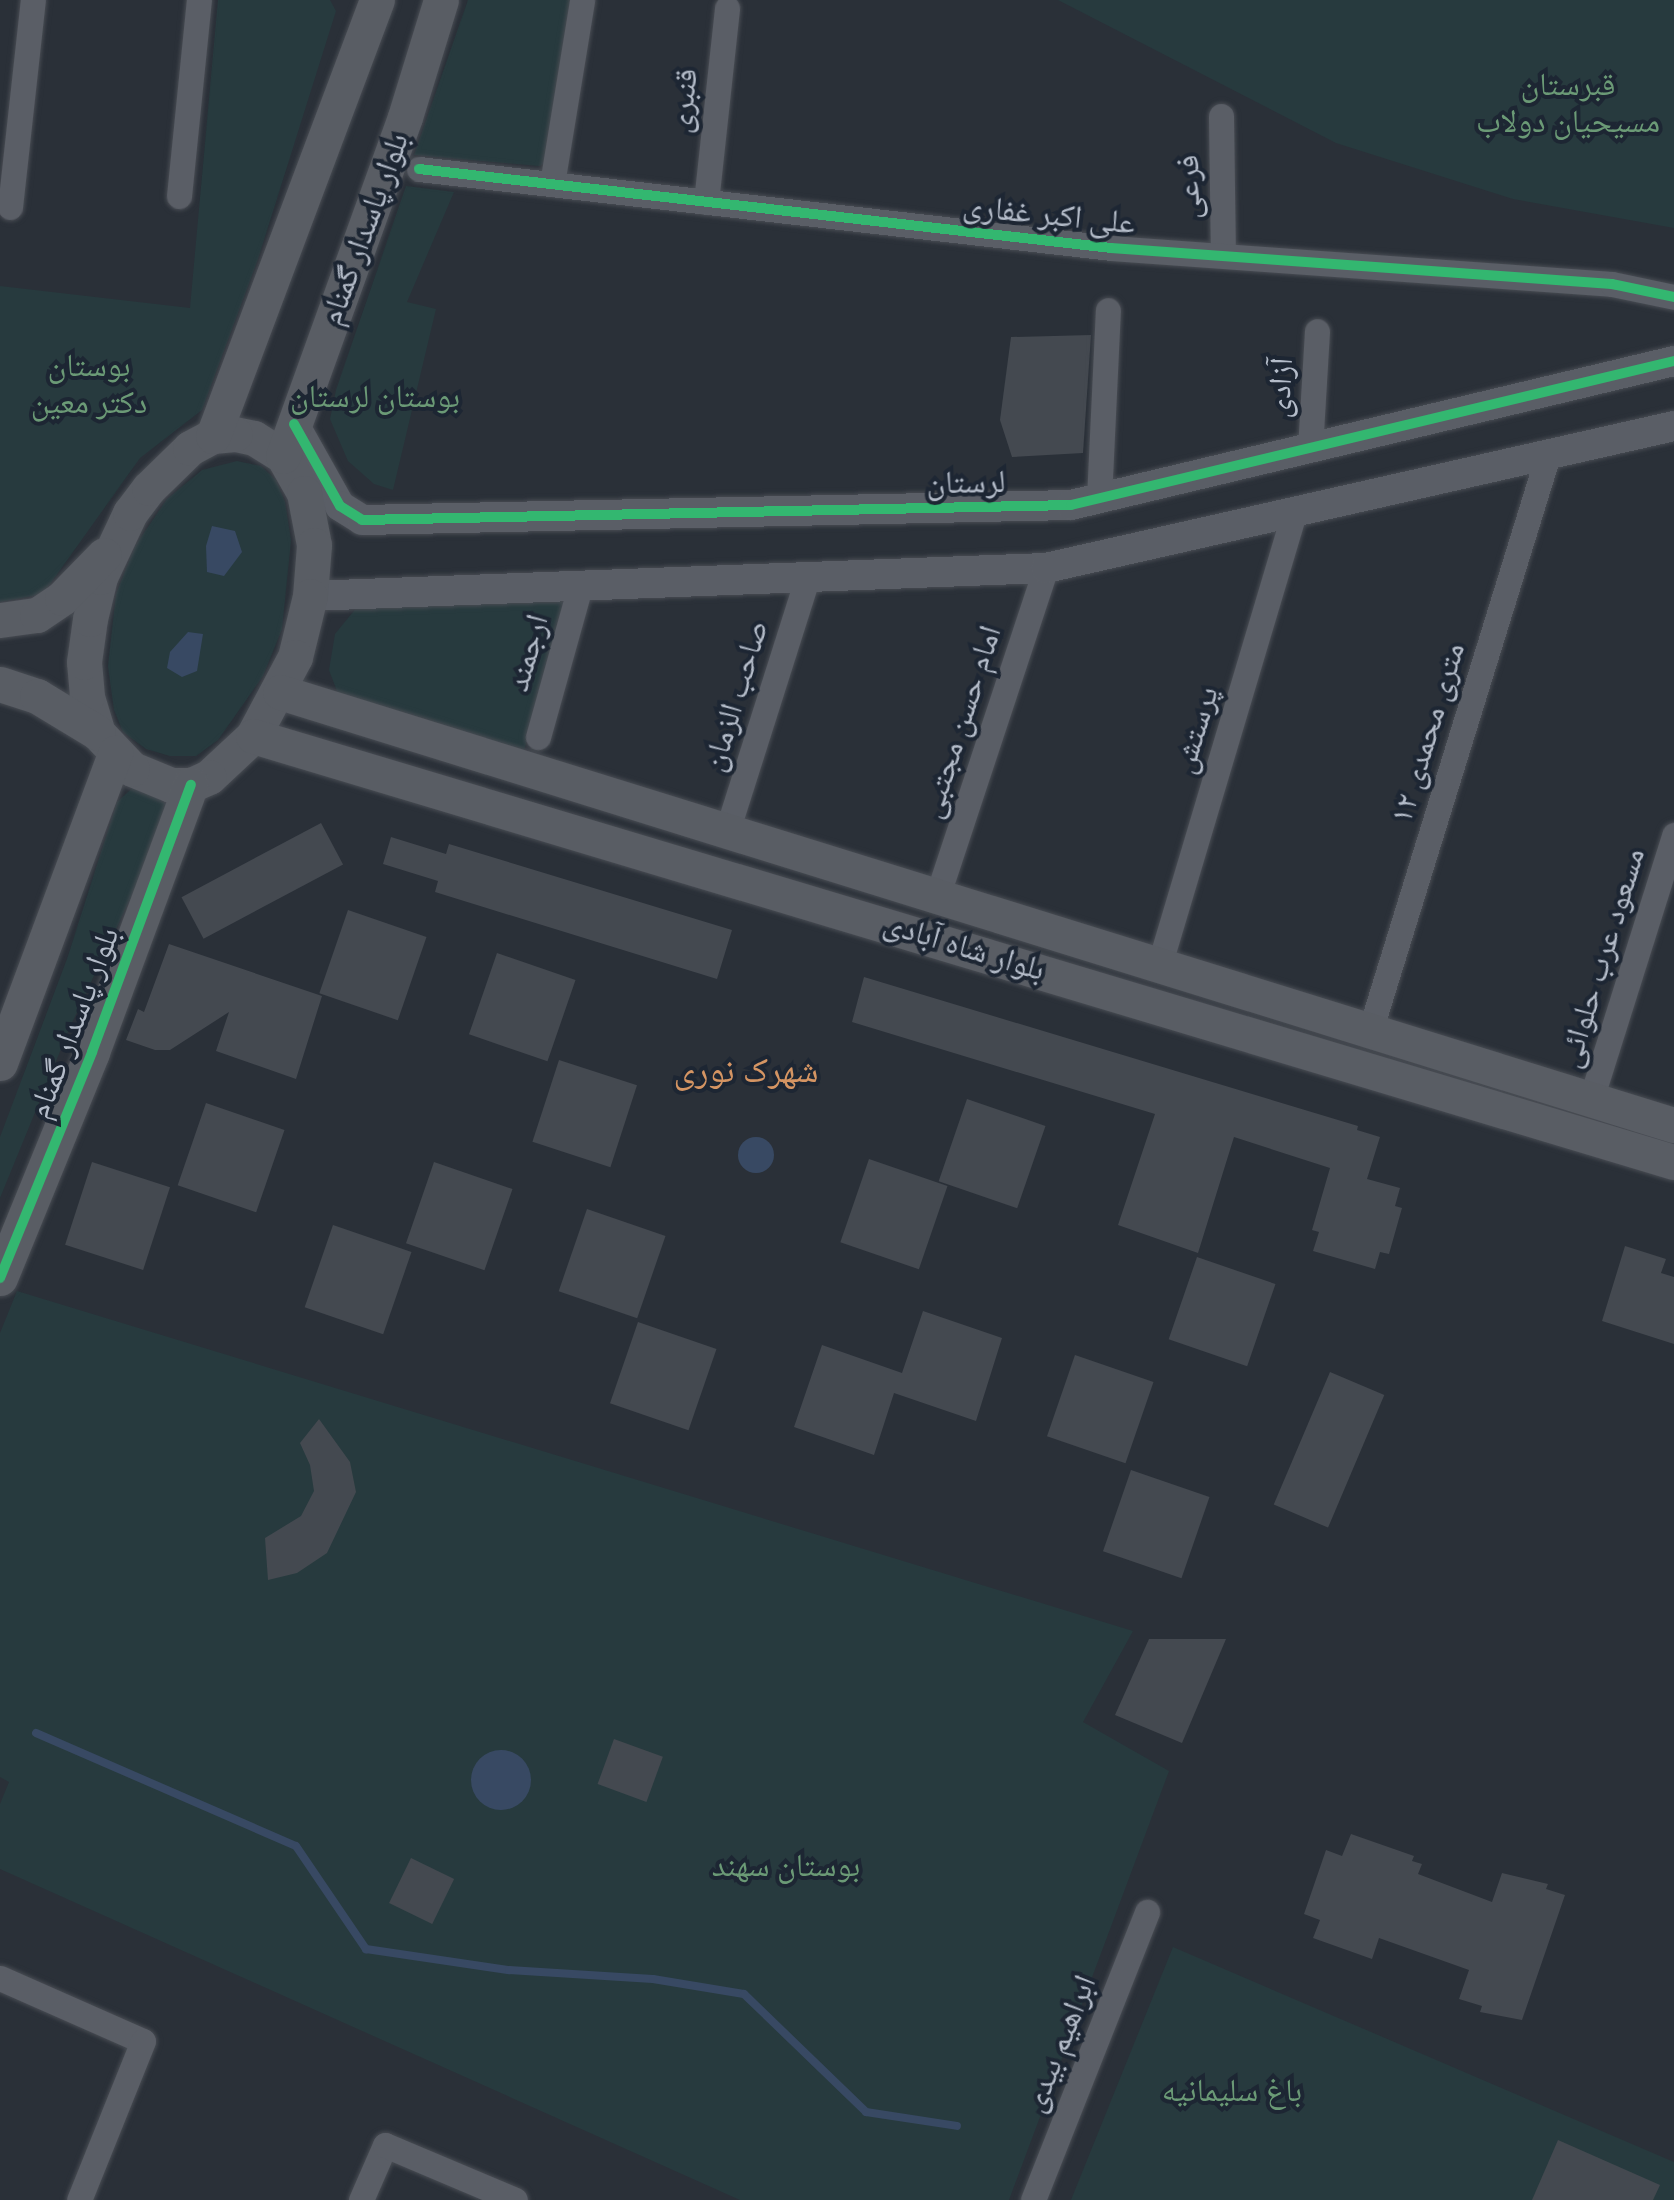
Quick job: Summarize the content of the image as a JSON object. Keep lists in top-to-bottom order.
{
  "streets": {
    "main road": ["بلوار پاسدار گمنام", "بلوار شاه آبادی"],
    "street": [
      "قنبری",
      "فرعی",
      "علی اکبر غفاری",
      "آزادی",
      "لرستان",
      "ارجمند",
      "صاحب الزمان",
      "امام حسن مجتبی",
      "پرستش",
      "۱۲ متری محمدی",
      "مسعود عرب حلوائی",
      "ابراهیم بیدی"
    ]
  },
  "crossings": [
    ["قنبری", "علی اکبر غفاری"],
    ["فرعی", "علی اکبر غفاری"],
    ["بلوار پاسدار گمنام", "لرستان"],
    ["بلوار پاسدار گمنام", "بلوار شاه آبادی"],
    ["آزادی", "لرستان"],
    ["لرستان", "بلوار شاه آبادی"],
    ["صاحب الزمان", "بلوار شاه آبادی"],
    ["امام حسن مجتبی", "بلوار شاه آبادی"],
    ["پرستش", "بلوار شاه آبادی"],
    ["۱۲ متری محمدی", "بلوار شاه آبادی"],
    ["بلوار شاه آبادی", "مسعود عرب حلوائی"]
  ],
  "districts": ["شهرک نوری"],
  "parks": [
    "قبرستان مسیحیان دولاب",
    "بوستان دکتر معین",
    "بوستان لرستان",
    "بوستان سهند",
    "باغ سلیمانیه"
  ]
}
